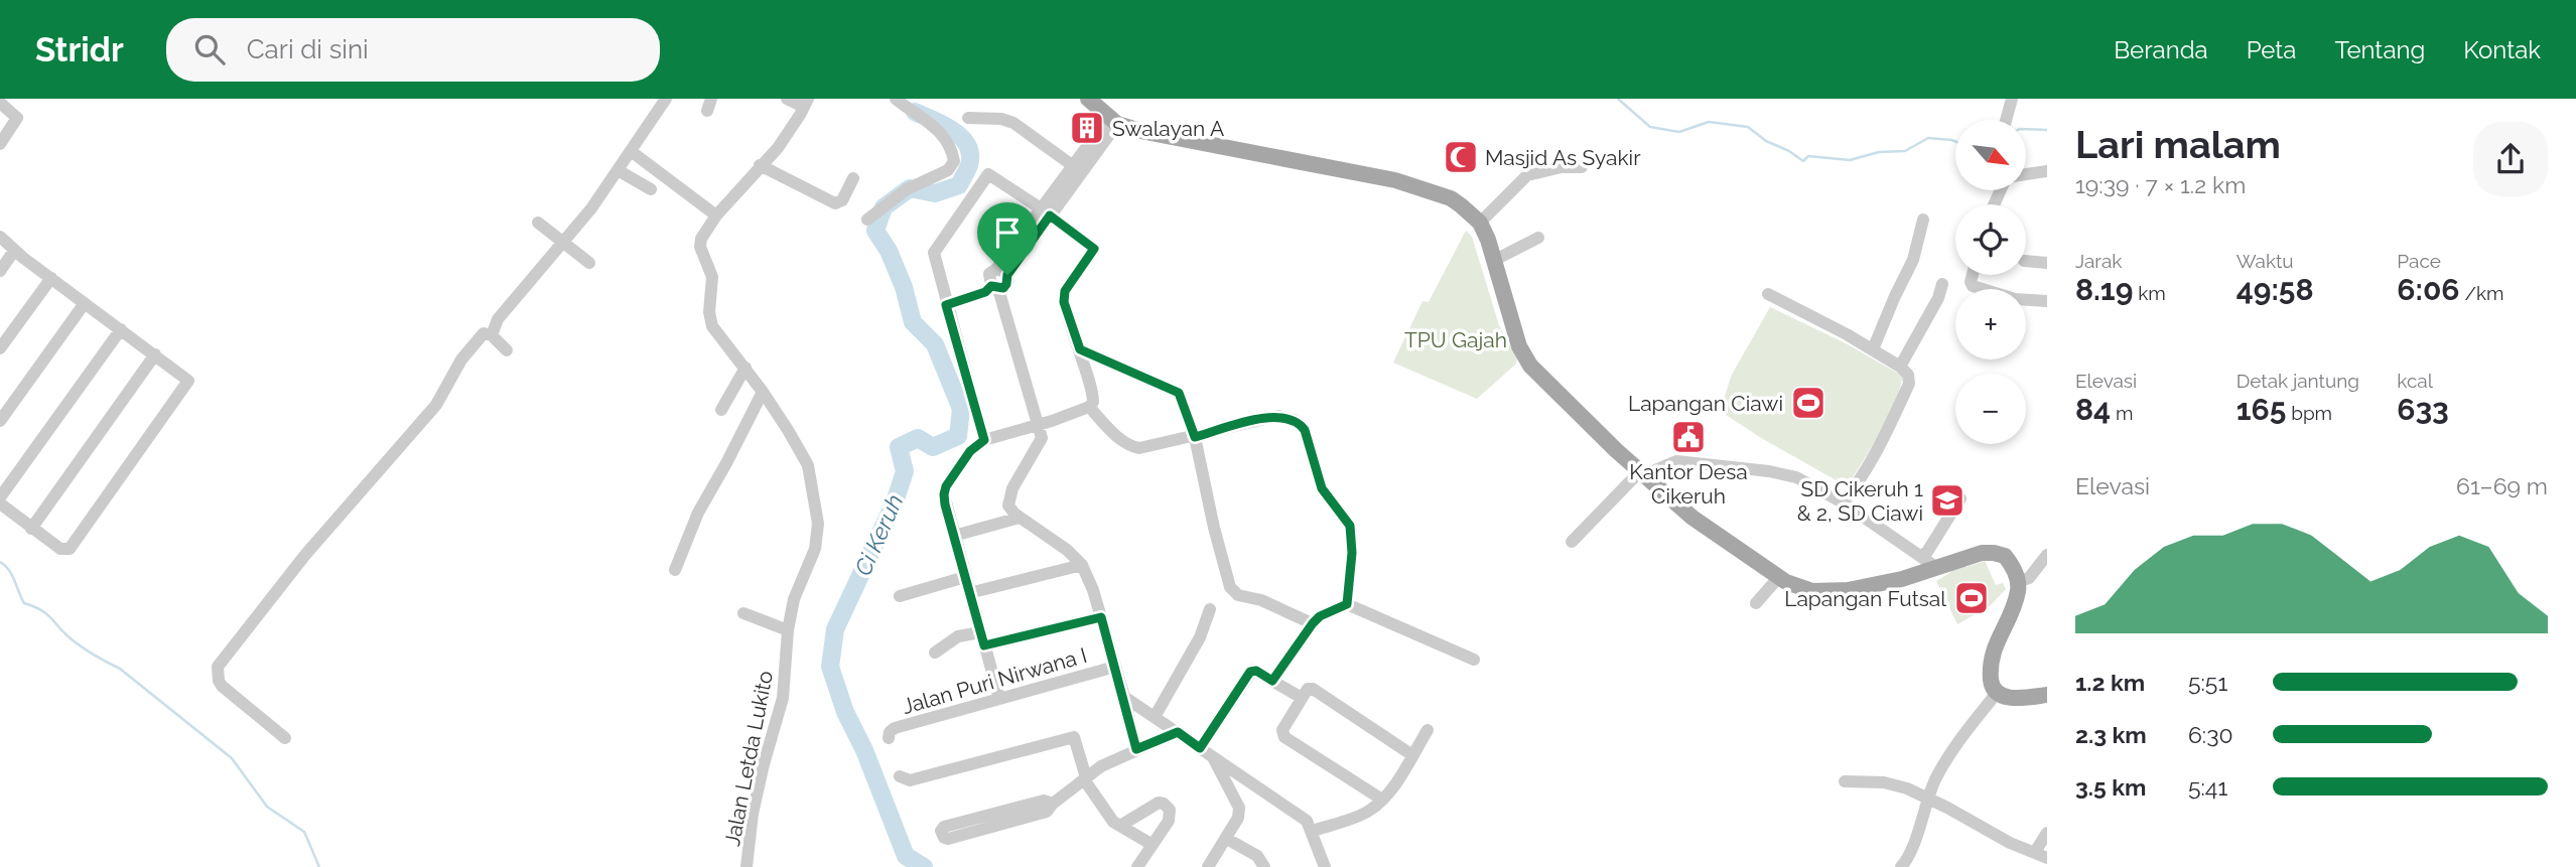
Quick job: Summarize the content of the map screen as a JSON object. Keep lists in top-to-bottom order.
{
  "streets": {
    "street": ["Jalan Puri Nirwana I", "Jalan Letda Lukito"]
  },
  "water": ["Ci Keruh"],
  "parks": ["TPU Gajah"],
  "places": {
    "building": ["Swalayan A"],
    "mosque": ["Masjid As Syakir"],
    "sports": ["Lapangan Ciawi", "Lapangan Futsal"],
    "public building": ["Kantor Desa Cikeruh"],
    "school or university": ["SD Cikeruh 1 & 2, SD Ciawi"]
  },
  "north": "bottom right",
  "page": {
    "header": "Stridr",
    "search": "Cari di sini",
    "nav": [
      "Beranda",
      "Peta",
      "Tentang",
      "Kontak"
    ],
    "heading": ["Lari malam", "19:39 · 7 × 1.2 km"],
    "map_buttons": ["+", "−"],
    "stats": [
      ["Jarak", "8.19 km"],
      ["Waktu", "49:58"],
      ["Pace", "6:06 /km"],
      ["Elevasi", "84 m"],
      ["Detak jantung", "165 bpm"],
      ["kcal", "633"]
    ],
    "chart": ["Elevasi", "61–69 m"],
    "list": [
      {
        "name": "1.2 km",
        "note": "5:51"
      },
      {
        "name": "2.3 km",
        "note": "6:30"
      },
      {
        "name": "3.5 km",
        "note": "5:41"
      }
    ]
  }
}
